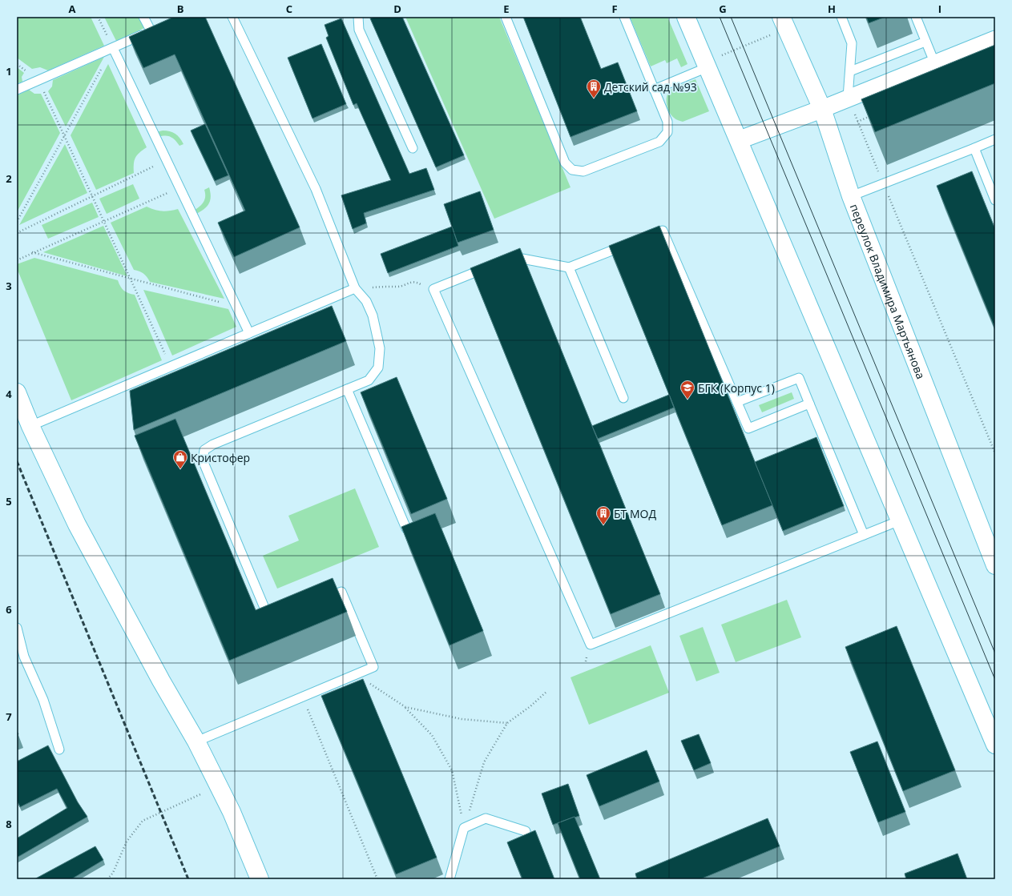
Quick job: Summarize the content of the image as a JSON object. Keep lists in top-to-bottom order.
{
  "streets": {
    "street": ["переулок Владимира Мартьянова"]
  },
  "places": {
    "building": ["Детский сад №93", "БТ МОД"],
    "school or university": ["БГК (Корпус 1)"],
    "shop": ["Кристофер"]
  },
  "grid": {
    "columns": [
      "A",
      "B",
      "C",
      "D",
      "E",
      "F",
      "G",
      "H",
      "I"
    ],
    "rows": [
      "1",
      "2",
      "3",
      "4",
      "5",
      "6",
      "7",
      "8"
    ]
  }
}
